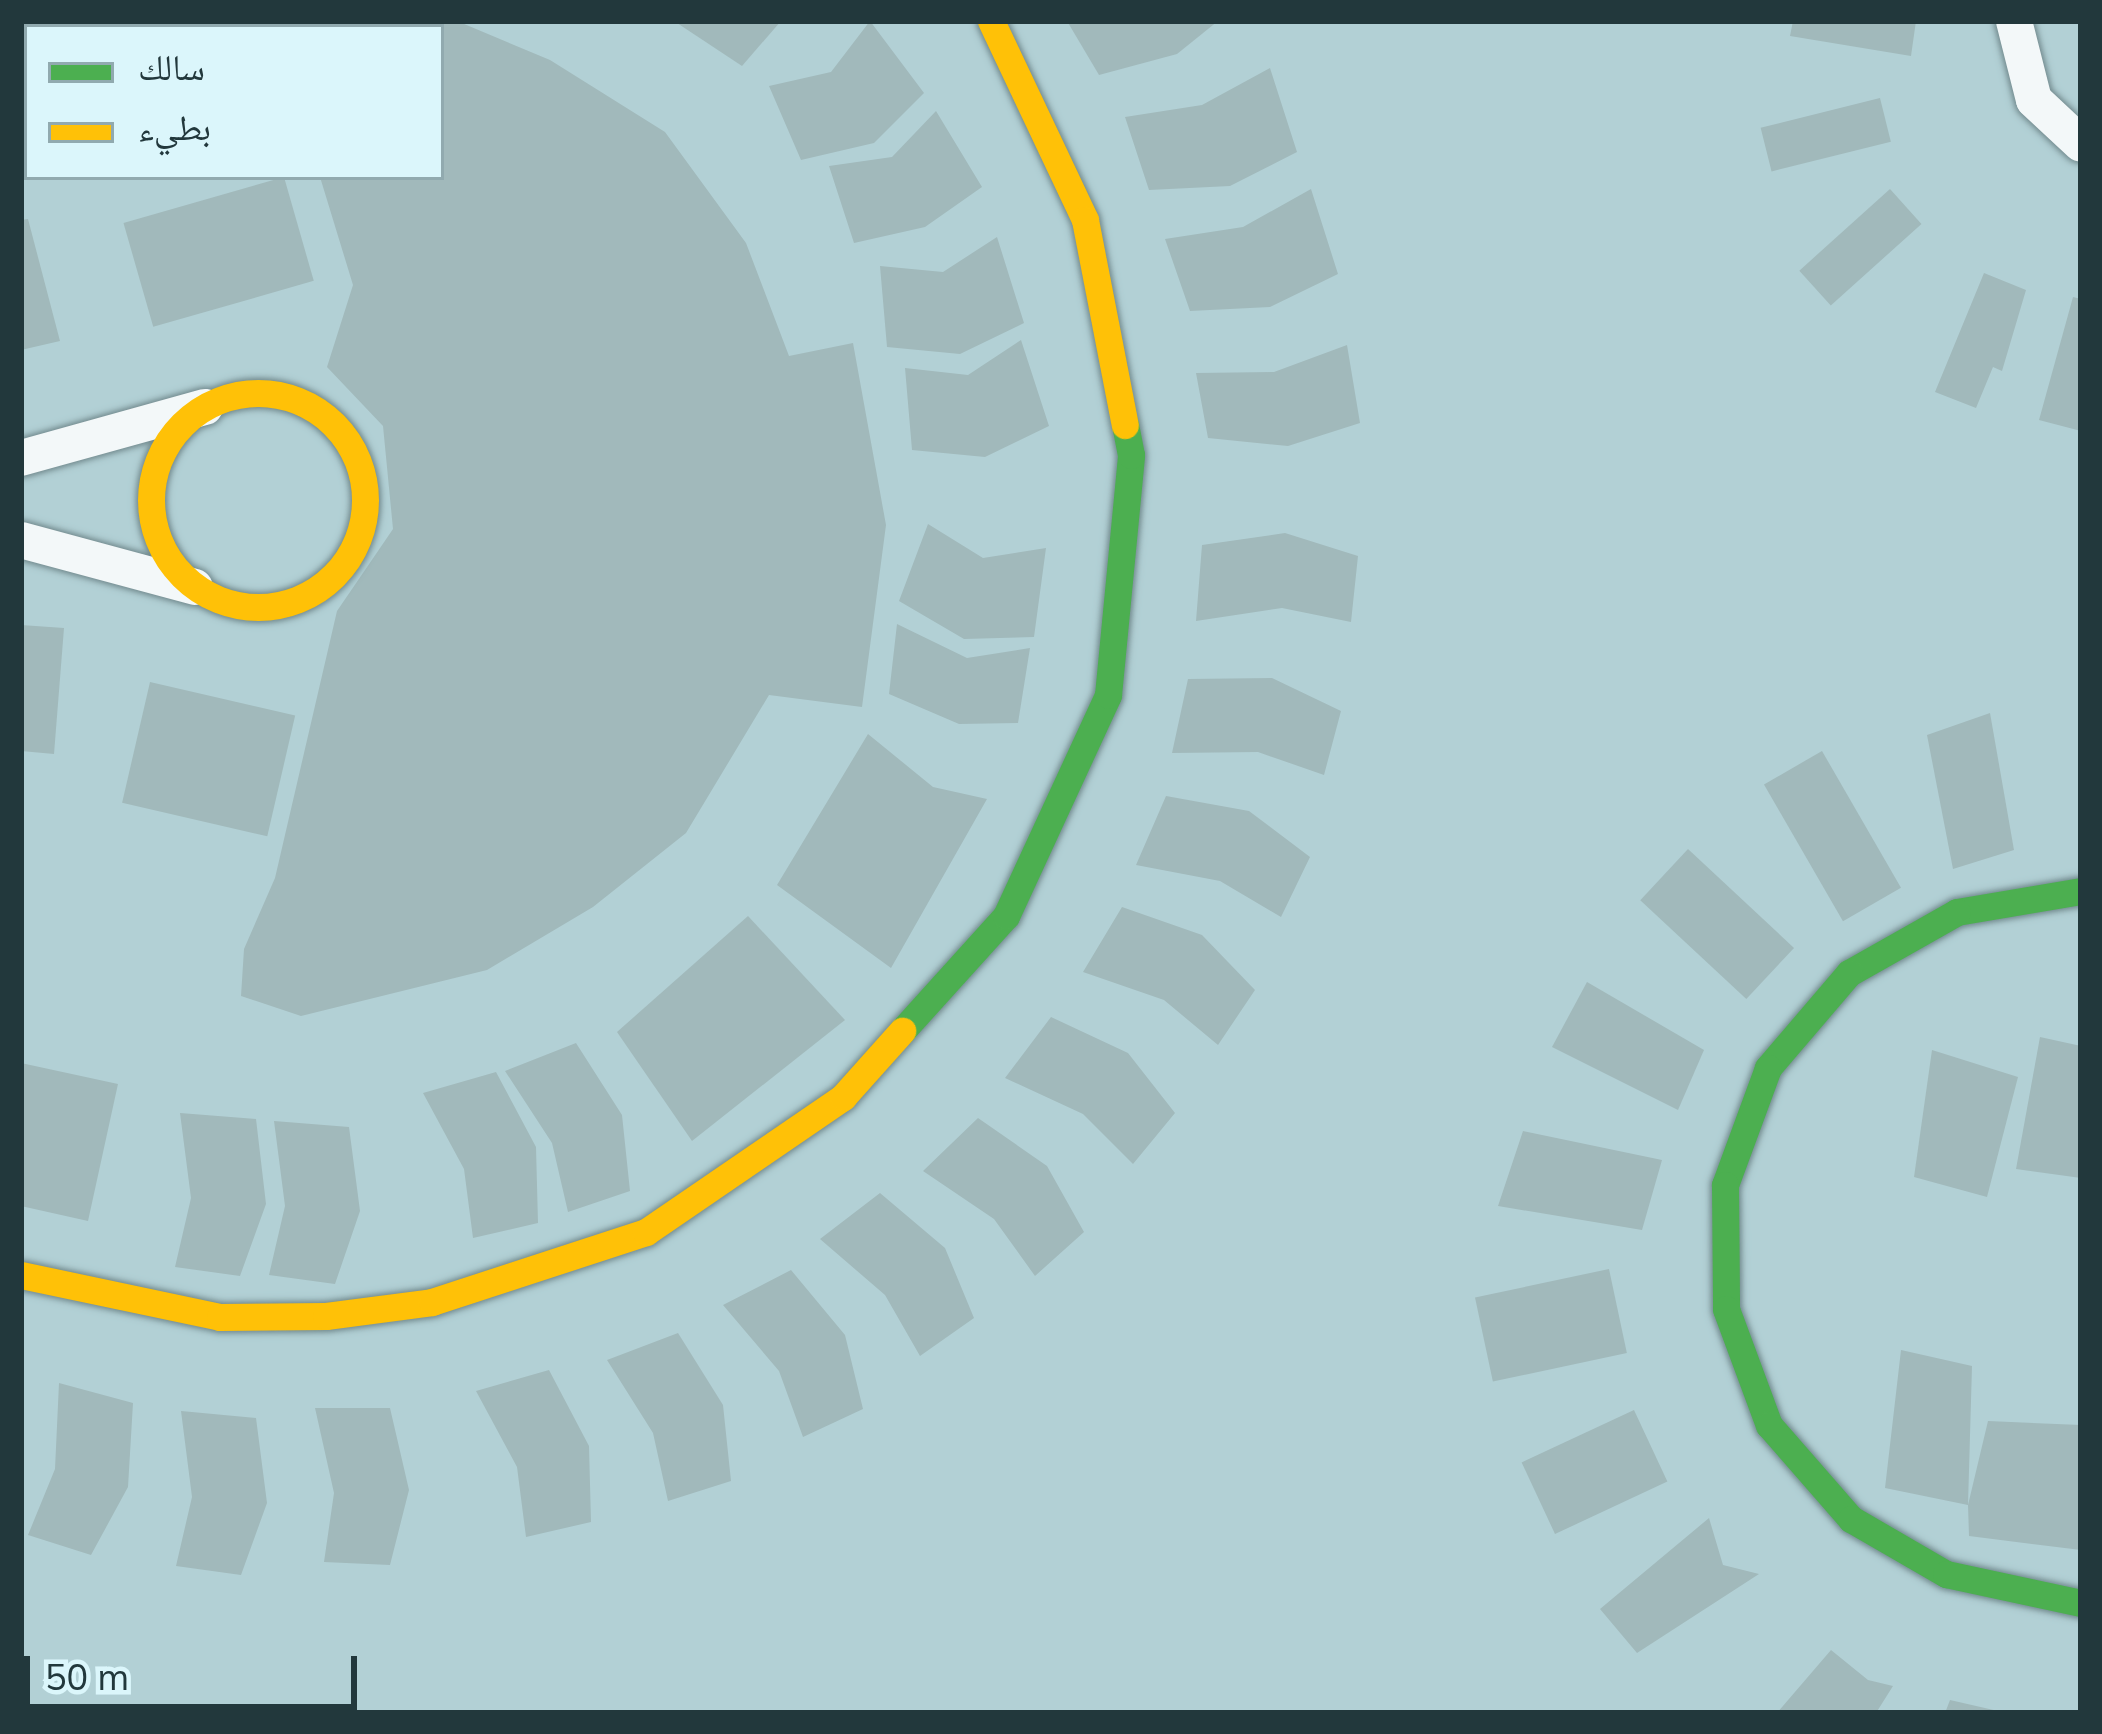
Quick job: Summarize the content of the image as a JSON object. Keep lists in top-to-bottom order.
{
  "legend": ["سالك", "بطيء"],
  "scale_bar": "50 m"
}
